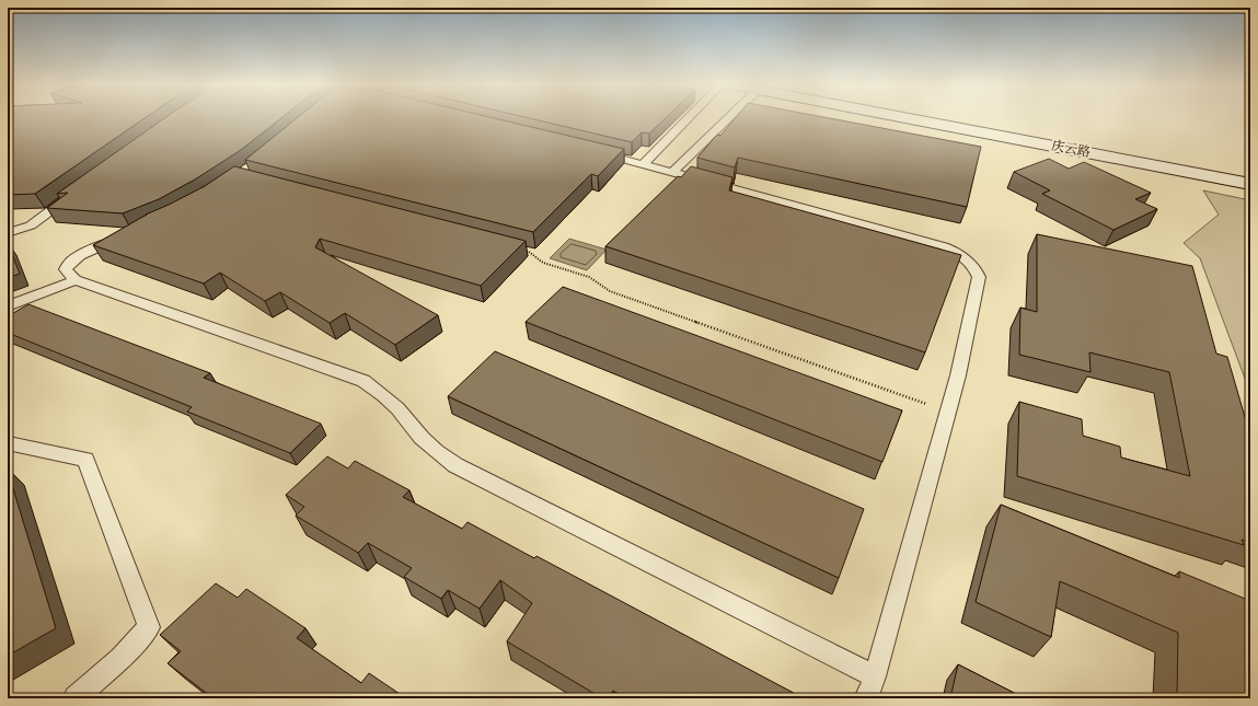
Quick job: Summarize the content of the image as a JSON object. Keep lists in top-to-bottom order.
{
  "streets": {
    "main road": ["庆云路"]
  }
}
